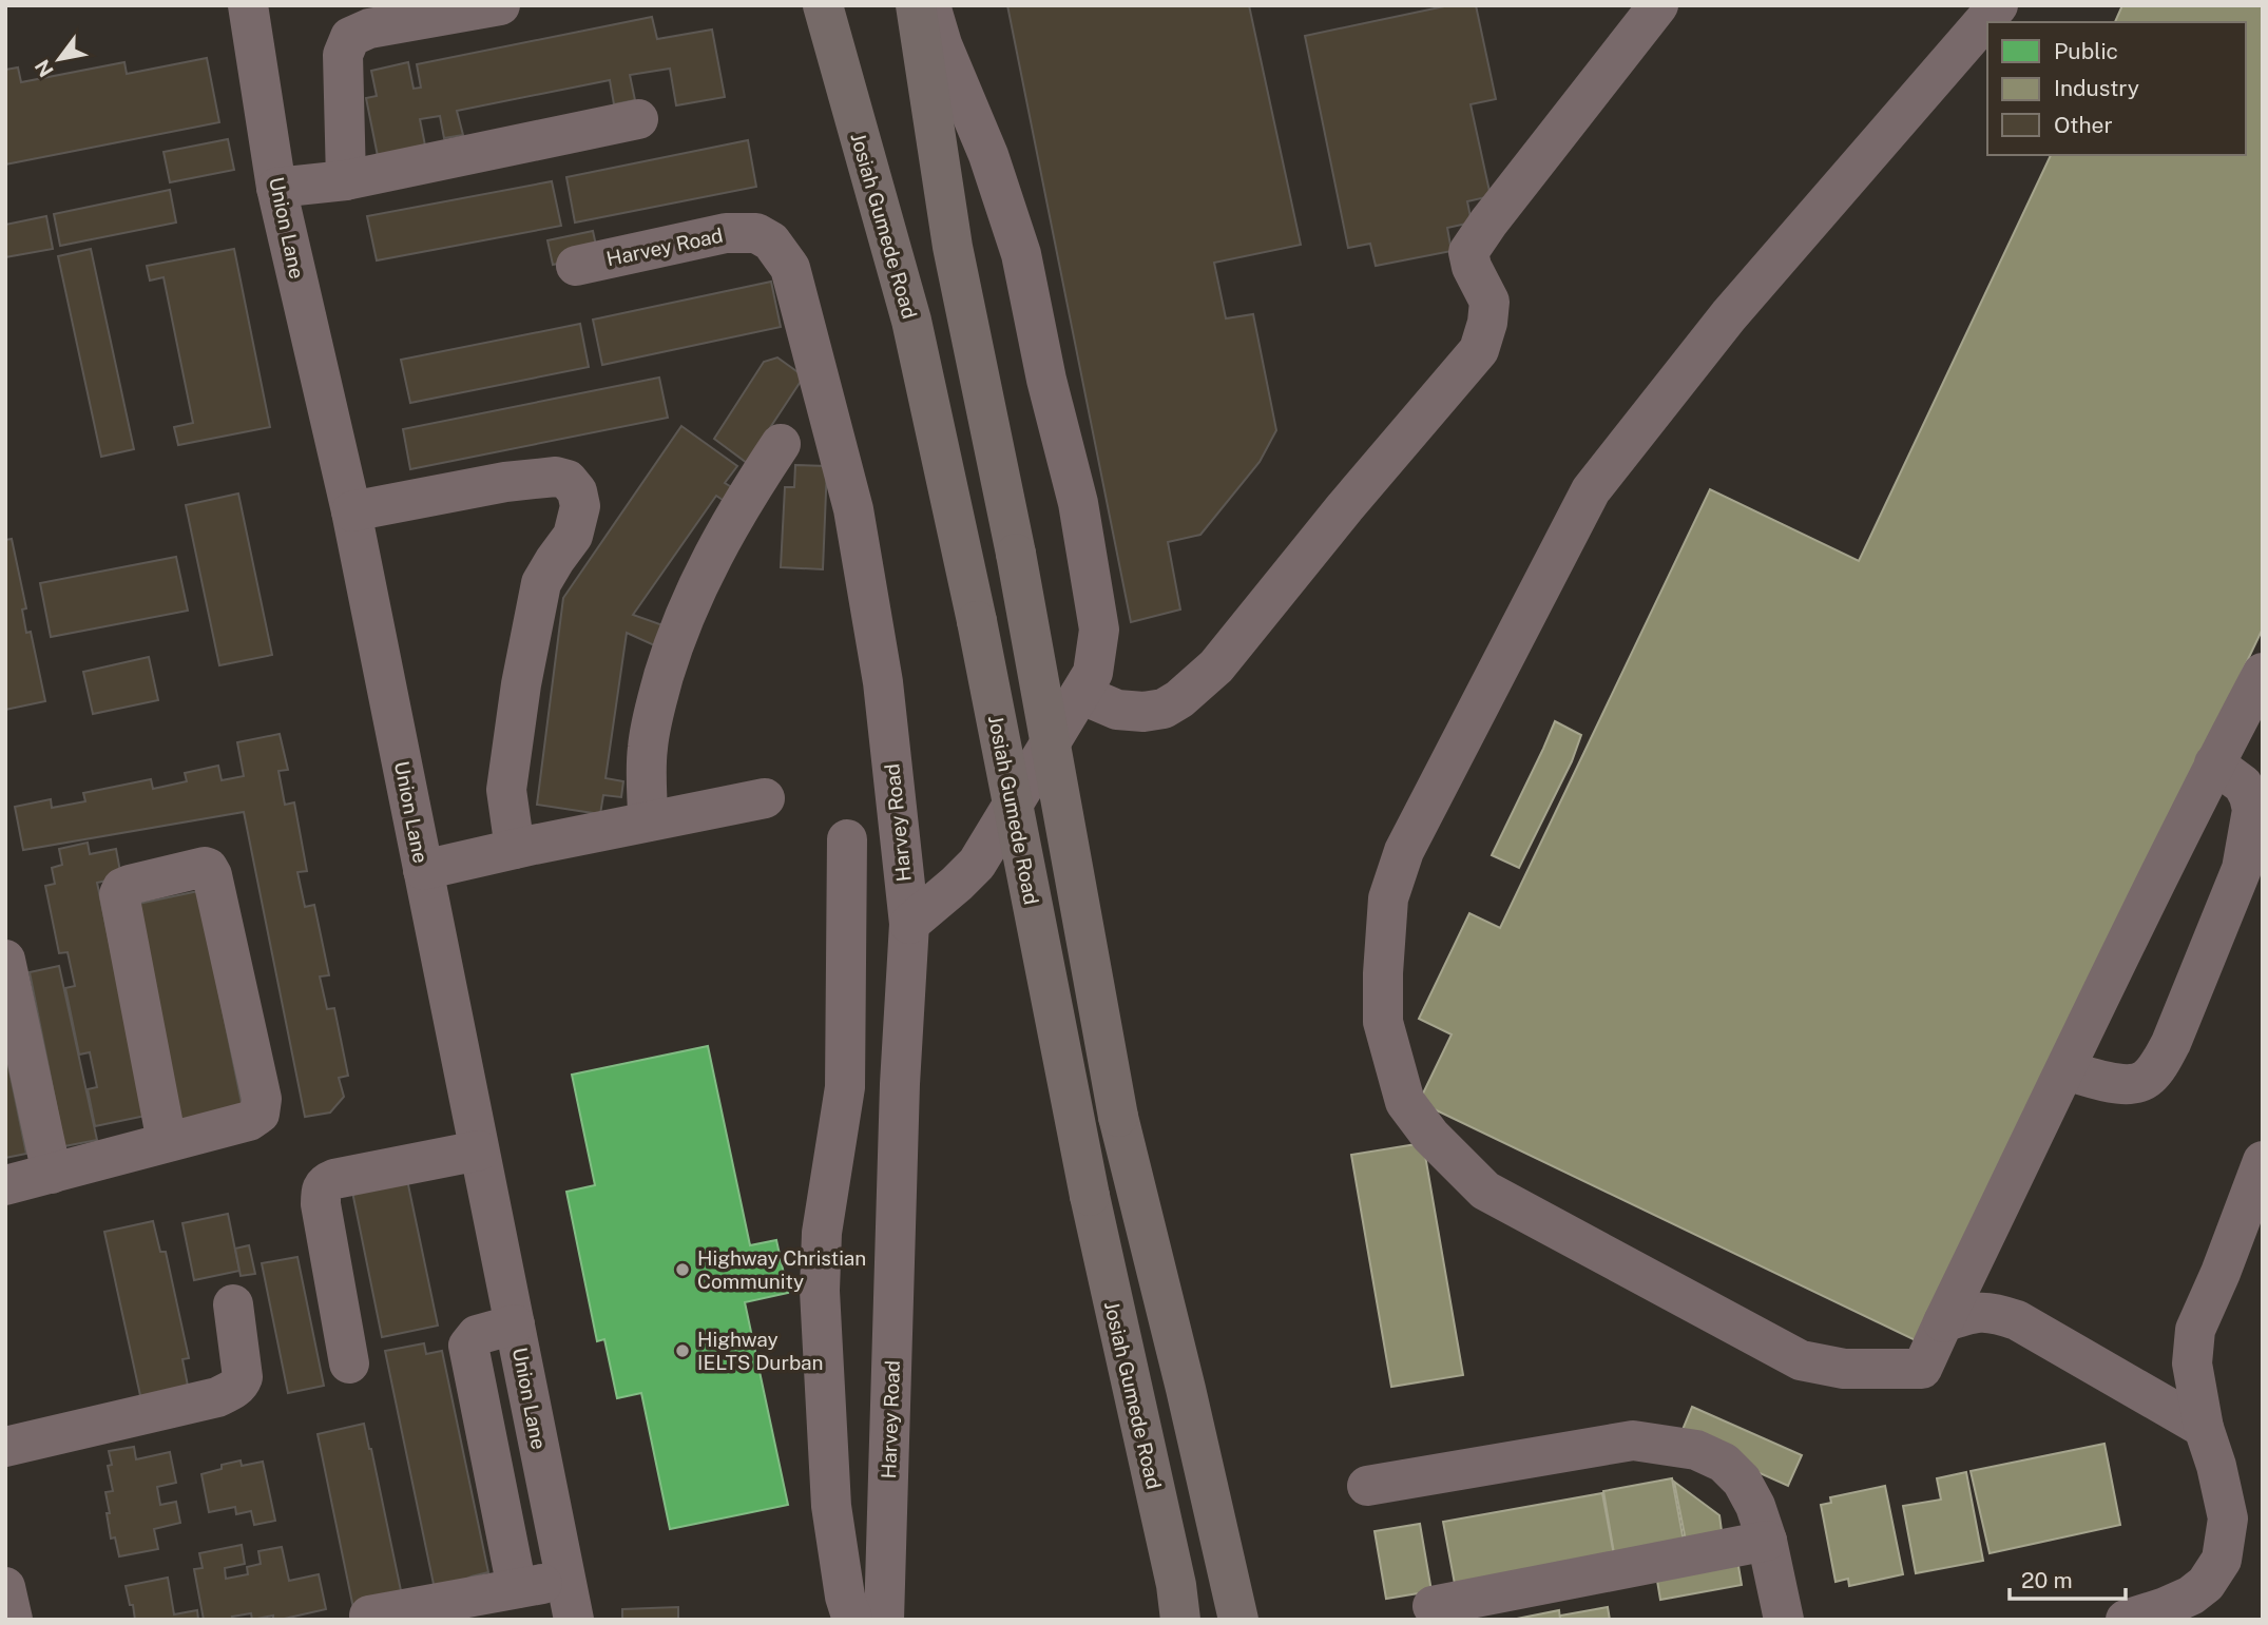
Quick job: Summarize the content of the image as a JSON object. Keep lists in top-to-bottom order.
{
  "streets": {
    "main road": ["Josiah Gumede Road"],
    "street": ["Union Lane", "Harvey Road"]
  },
  "places": ["Highway Christian Community", "Highway IELTS Durban"],
  "legend": ["Public", "Industry", "Other"],
  "scale_bar": "20 m",
  "north": "bottom left"
}
